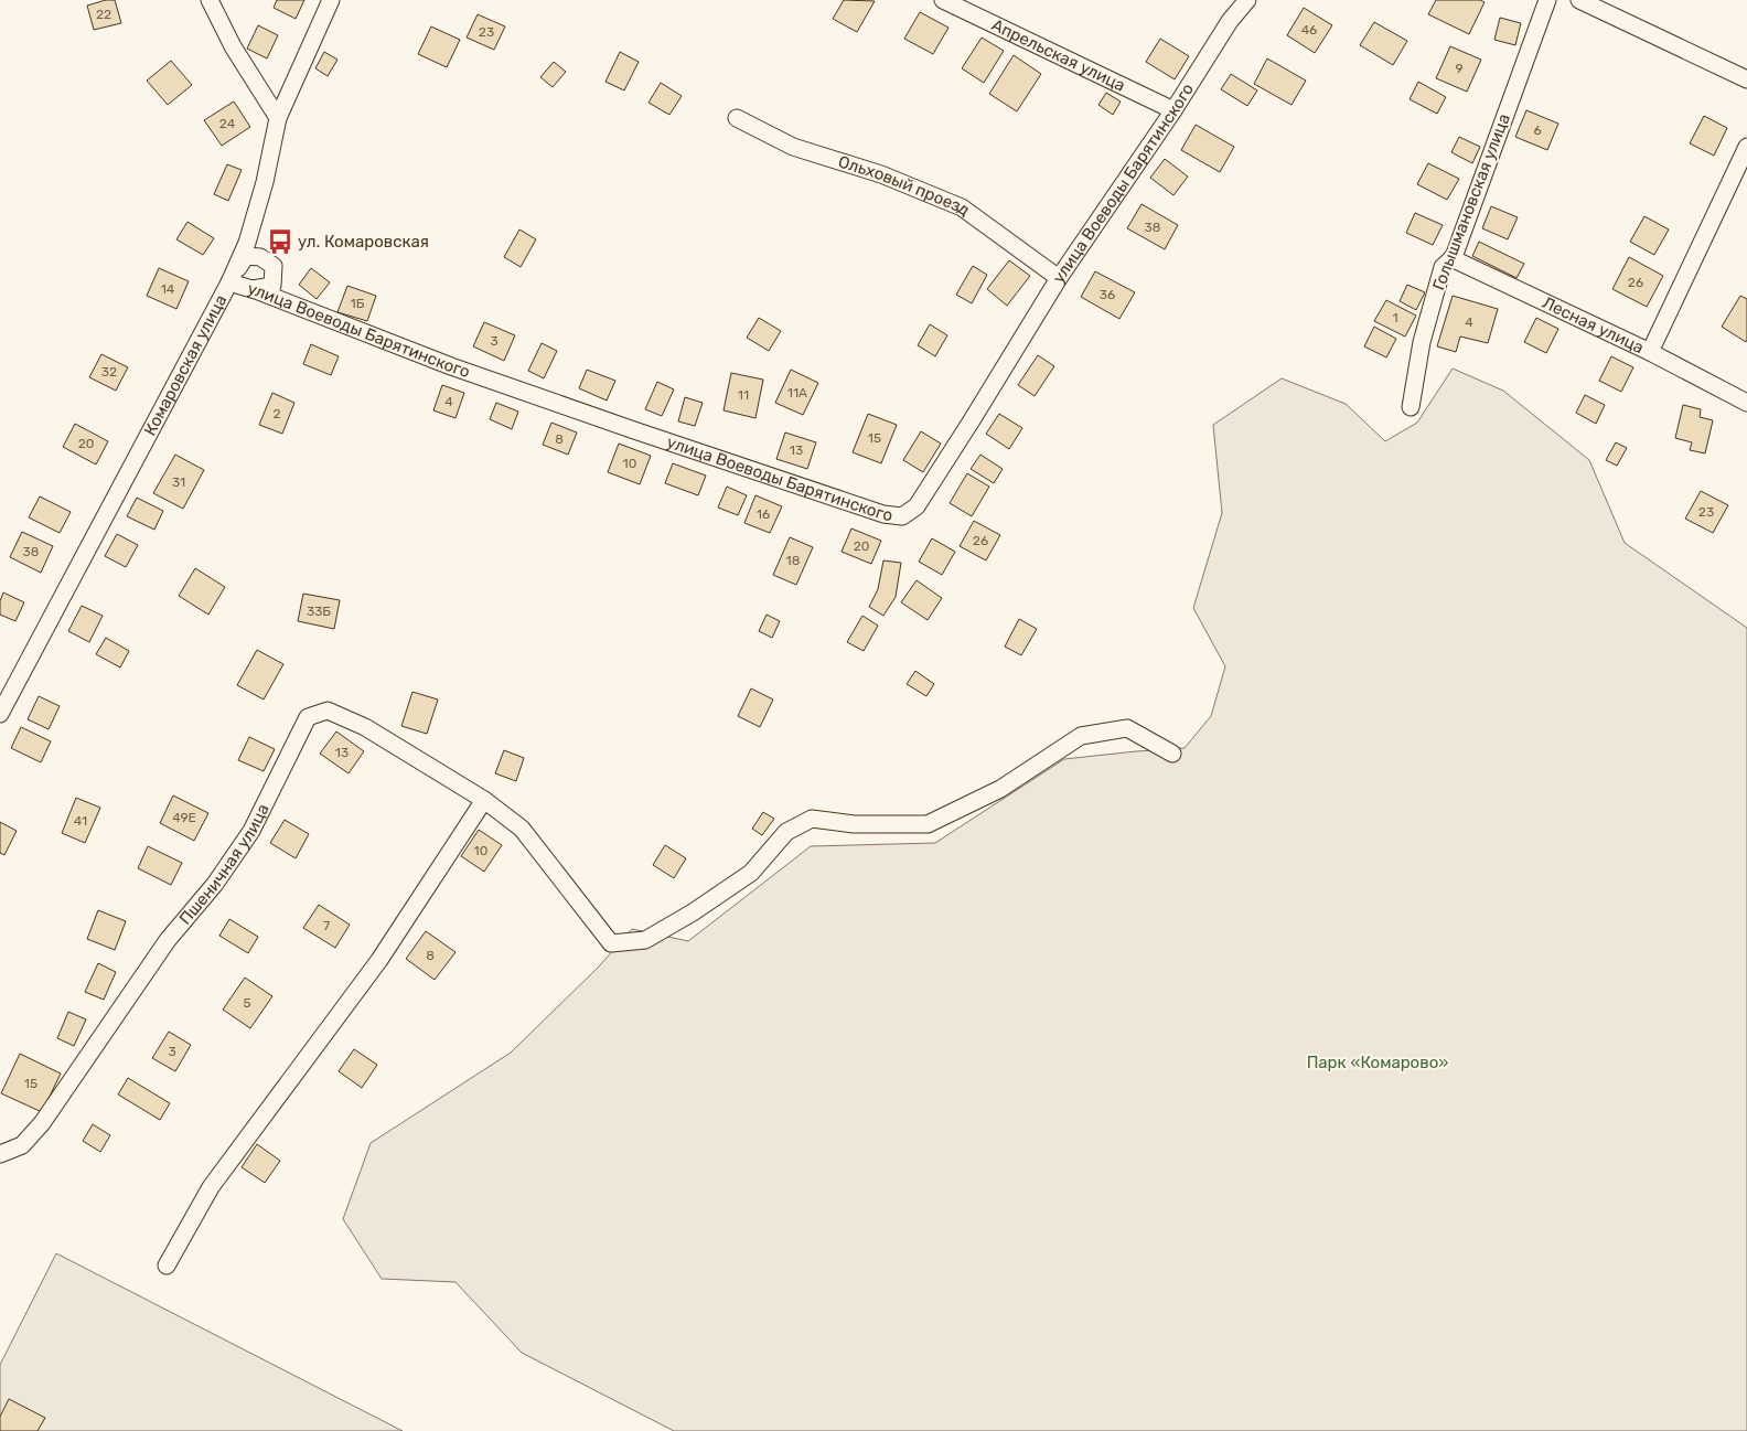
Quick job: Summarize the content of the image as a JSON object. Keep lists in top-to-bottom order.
{
  "streets": {
    "street": [
      "Апрельская улица",
      "улица Воеводы Барятинского",
      "Ольховый проезд",
      "Голышмановская улица",
      "Лесная улица",
      "Комаровская улица",
      "Пшеничная улица"
    ]
  },
  "crossings": [
    ["Апрельская улица", "улица Воеводы Барятинского"],
    ["улица Воеводы Барятинского", "Ольховый проезд"],
    ["улица Воеводы Барятинского", "Комаровская улица"],
    ["Голышмановская улица", "Лесная улица"]
  ],
  "parks": ["Парк «Комарово»"],
  "places": {
    "bus stop": ["ул. Комаровская"]
  },
  "house_numbers": [
    "22",
    "46",
    "23",
    "9",
    "24",
    "6",
    "38",
    "26",
    "14",
    "36",
    "1Б",
    "1",
    "4",
    "3",
    "32",
    "11А",
    "11",
    "4",
    "2",
    "15",
    "8",
    "20",
    "13",
    "10",
    "31",
    "23",
    "16",
    "26",
    "20",
    "38",
    "18",
    "33Б",
    "13",
    "49Е",
    "41",
    "10",
    "7",
    "8",
    "5",
    "3",
    "15"
  ]
}
